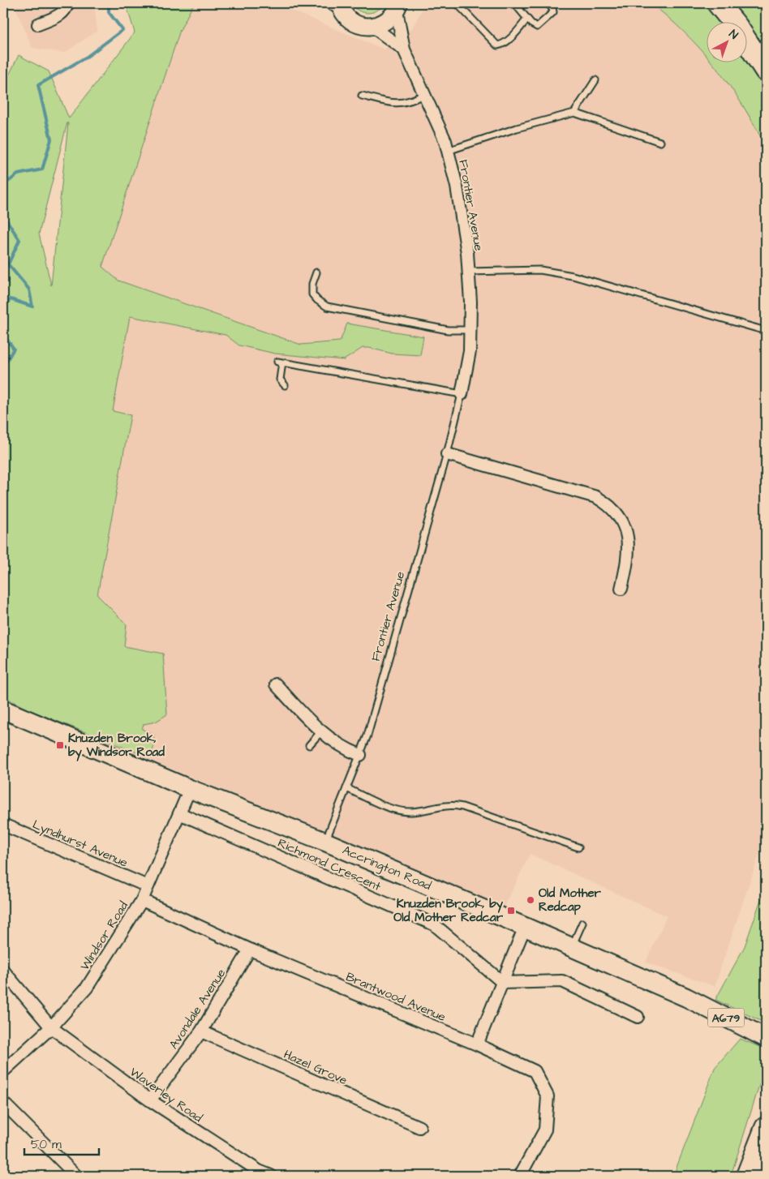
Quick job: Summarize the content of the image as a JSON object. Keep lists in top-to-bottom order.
{
  "streets": {
    "main road": ["Accrington Road", "A679"],
    "street": [
      "Frontier Avenue",
      "Lyndhurst Avenue",
      "Richmond Crescent",
      "Windsor Road",
      "Brantwood Avenue",
      "Avondale Avenue",
      "Hazel Grove",
      "Waverley Road"
    ]
  },
  "crossings": [
    ["Frontier Avenue", "Accrington Road"],
    ["Lyndhurst Avenue", "Windsor Road"],
    ["Richmond Crescent", "Windsor Road"],
    ["Accrington Road", "Windsor Road"],
    ["Windsor Road", "Brantwood Avenue"],
    ["Windsor Road", "Waverley Road"],
    ["Brantwood Avenue", "Avondale Avenue"],
    ["Avondale Avenue", "Hazel Grove"],
    ["Avondale Avenue", "Waverley Road"]
  ],
  "places": {
    "transit": ["Knuzden Brook, by Windsor Road", "Knuzden Brook, by Old Mother Redcar"],
    "other": ["Old Mother Redcap"]
  },
  "scale_bar": "50 m",
  "north": "top right"
}
